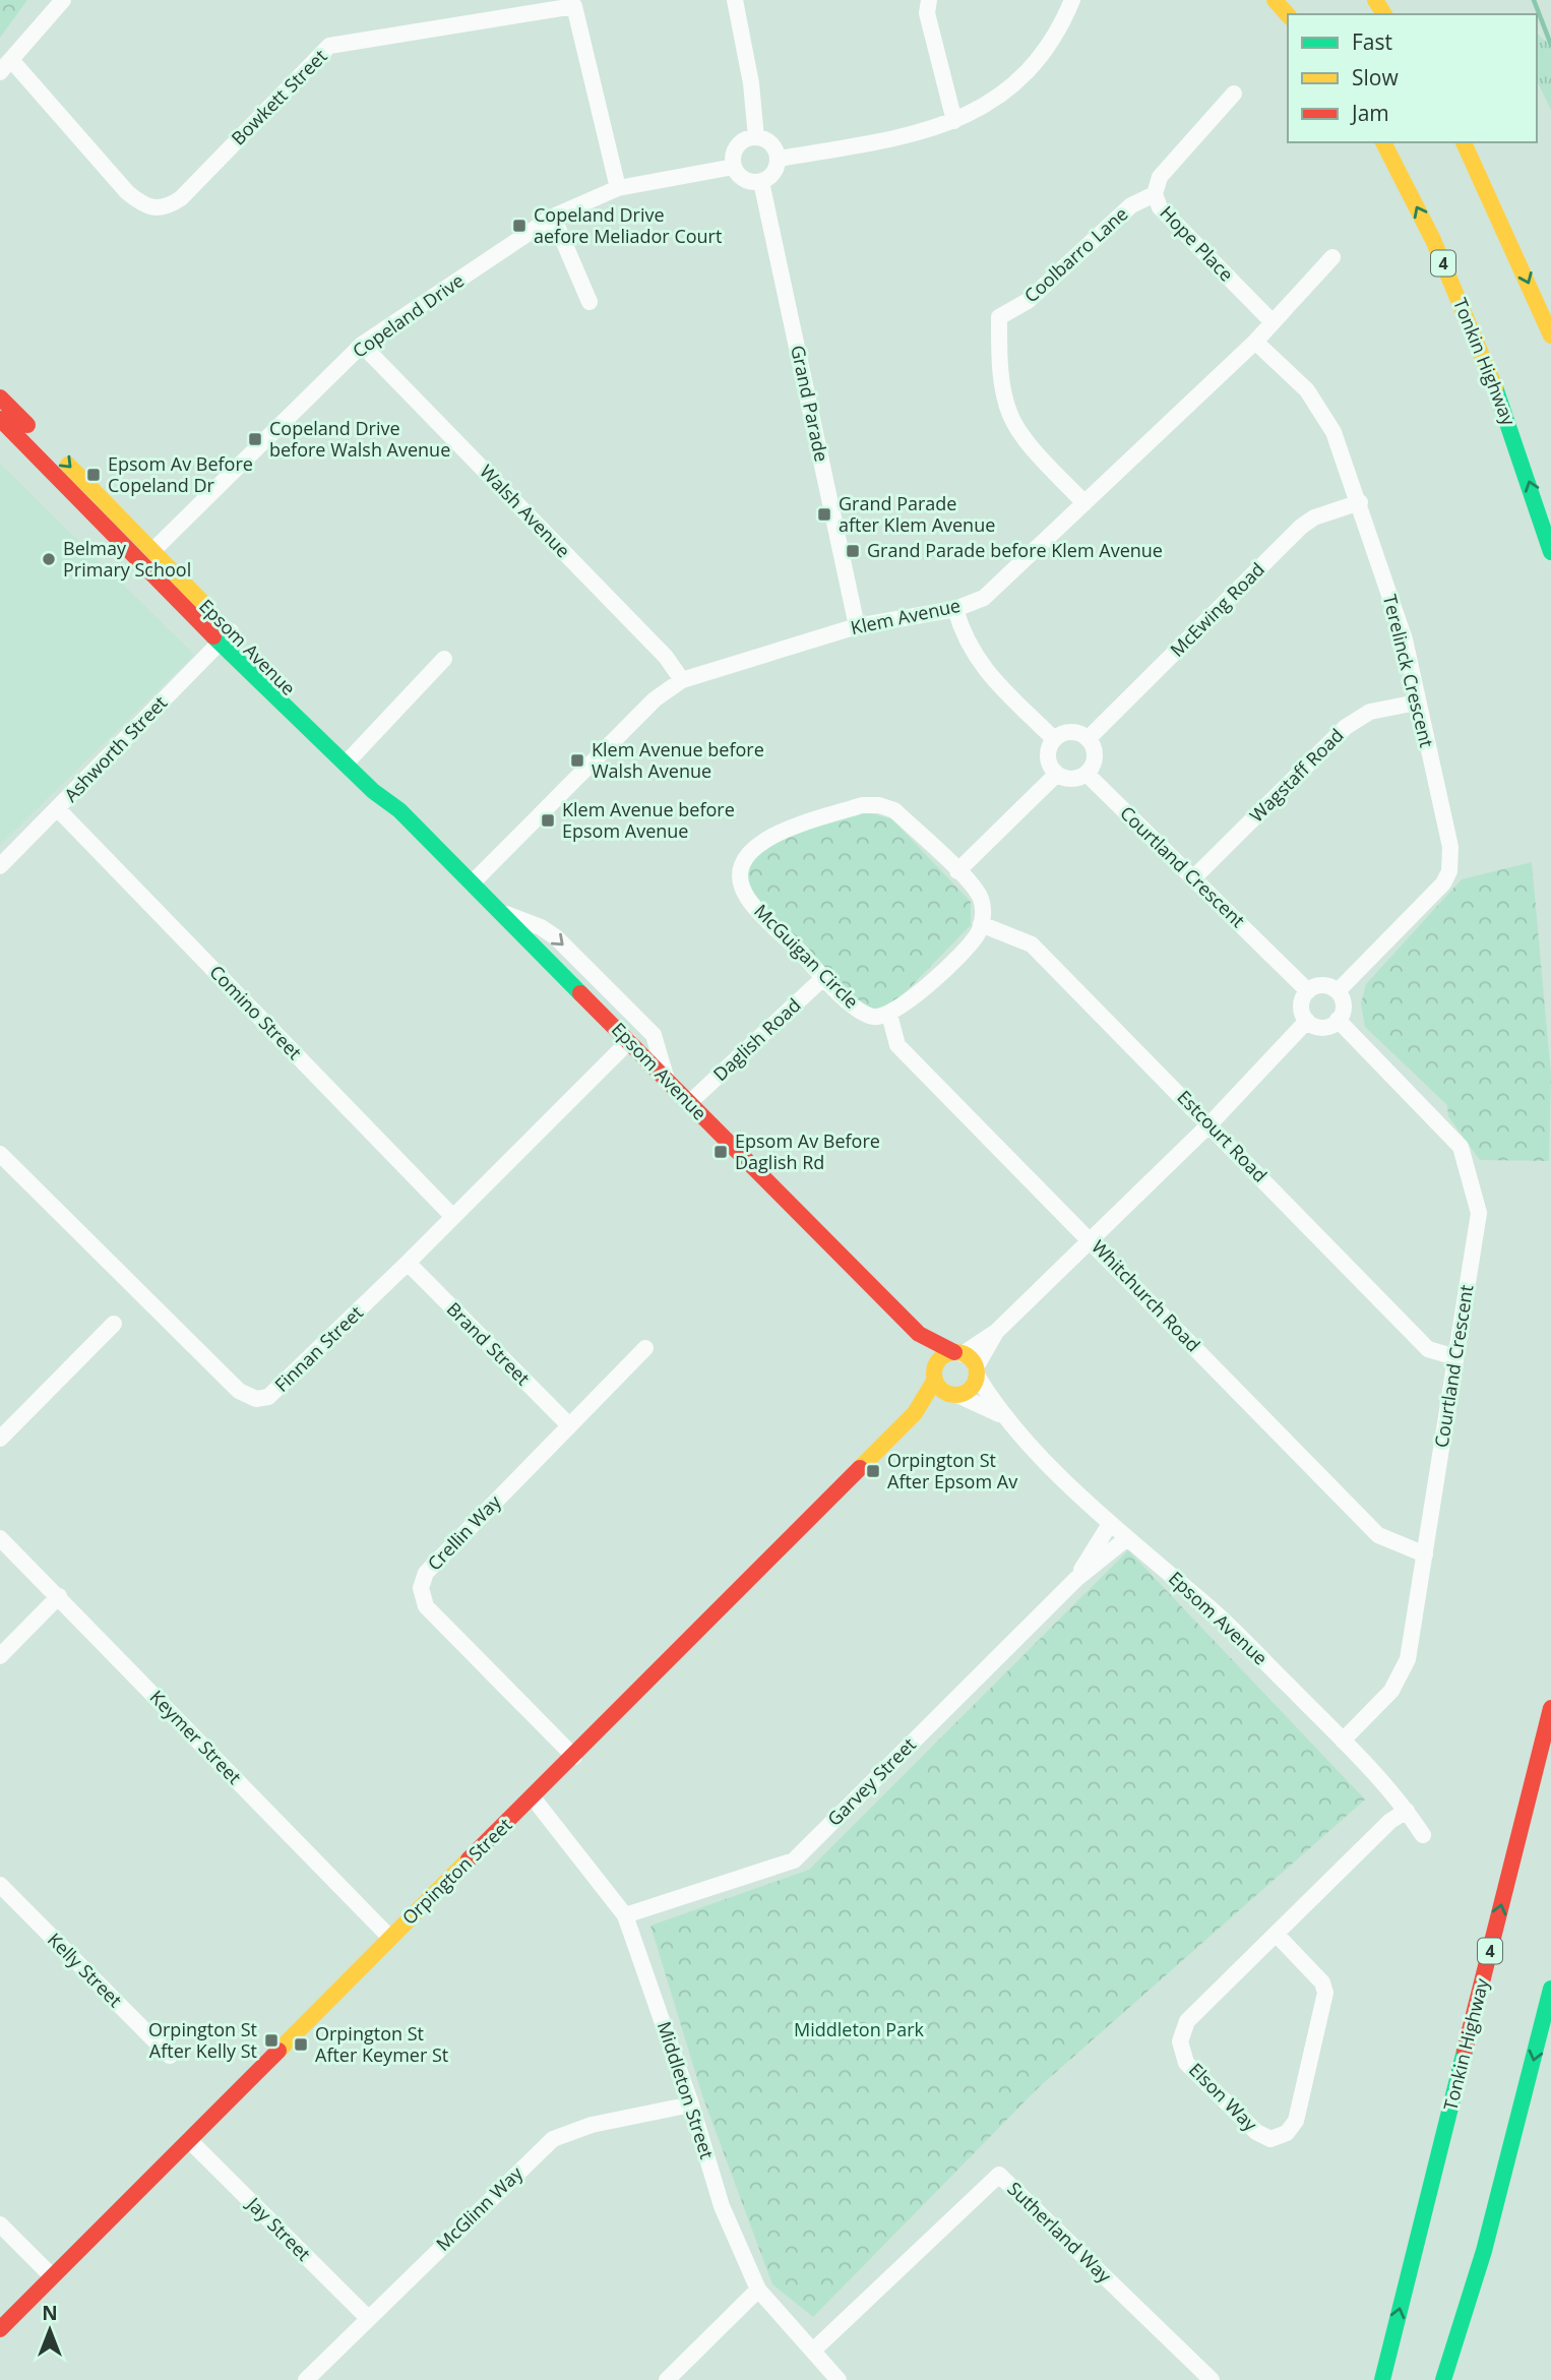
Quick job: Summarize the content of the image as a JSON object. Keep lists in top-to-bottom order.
{
  "streets": {
    "main road": [
      "4",
      "Tonkin Highway",
      "Epsom Avenue",
      "Orpington Street"
    ],
    "street": [
      "Bowkett Street",
      "Hope Place",
      "Coolbarro Lane",
      "Copeland Drive",
      "Grand Parade",
      "Walsh Avenue",
      "McEwing Road",
      "Klem Avenue",
      "Terelinck Crescent",
      "Ashworth Street",
      "Wagstaff Road",
      "Courtland Crescent",
      "McGuigan Circle",
      "Comino Street",
      "Daglish Road",
      "Estcourt Road",
      "Whitchurch Road",
      "Brand Street",
      "Finnan Street",
      "Crellin Way",
      "Keymer Street",
      "Garvey Street",
      "Kelly Street",
      "Middleton Street",
      "Elson Way",
      "McGlinn Way",
      "Jay Street",
      "Sutherland Way"
    ]
  },
  "crossings": [
    ["Bowkett Street", "Copeland Drive"],
    ["Hope Place", "Coolbarro Lane"],
    ["Hope Place", "Klem Avenue"],
    ["Coolbarro Lane", "Klem Avenue"],
    ["Copeland Drive", "Grand Parade"],
    ["Copeland Drive", "Walsh Avenue"],
    ["Copeland Drive", "Epsom Avenue"],
    ["Grand Parade", "Klem Avenue"],
    ["Walsh Avenue", "Klem Avenue"],
    ["McEwing Road", "Terelinck Crescent"],
    ["McEwing Road", "Courtland Crescent"],
    ["Klem Avenue", "Epsom Avenue"],
    ["Klem Avenue", "Terelinck Crescent"],
    ["Epsom Avenue", "Ashworth Street"],
    ["Epsom Avenue", "Courtland Crescent"],
    ["Epsom Avenue", "Daglish Road"],
    ["Epsom Avenue", "Finnan Street"],
    ["Epsom Avenue", "Garvey Street"],
    ["Epsom Avenue", "Orpington Street"],
    ["Epsom Avenue", "Elson Way"],
    ["Terelinck Crescent", "Wagstaff Road"],
    ["Terelinck Crescent", "Courtland Crescent"],
    ["Ashworth Street", "Comino Street"],
    ["Wagstaff Road", "Courtland Crescent"],
    ["Courtland Crescent", "Estcourt Road"],
    ["Courtland Crescent", "Whitchurch Road"],
    ["McGuigan Circle", "Daglish Road"],
    ["McGuigan Circle", "Estcourt Road"],
    ["McGuigan Circle", "Whitchurch Road"],
    ["Comino Street", "Finnan Street"],
    ["Daglish Road", "Estcourt Road"],
    ["Daglish Road", "Whitchurch Road"],
    ["Estcourt Road", "Whitchurch Road"],
    ["Brand Street", "Finnan Street"],
    ["Brand Street", "Crellin Way"],
    ["Crellin Way", "Orpington Street"],
    ["Keymer Street", "Orpington Street"],
    ["Garvey Street", "Middleton Street"],
    ["Orpington Street", "Middleton Street"],
    ["Orpington Street", "Jay Street"],
    ["Middleton Street", "McGlinn Way"],
    ["Middleton Street", "Sutherland Way"],
    ["McGlinn Way", "Jay Street"]
  ],
  "parks": ["Middleton Park"],
  "places": {
    "transit": [
      "Copeland Drive aefore Meliador Court",
      "Copeland Drive before Walsh Avenue",
      "Epsom Av Before Copeland Dr",
      "Grand Parade after Klem Avenue",
      "Grand Parade before Klem Avenue",
      "Klem Avenue before Walsh Avenue",
      "Klem Avenue before Epsom Avenue",
      "Epsom Av Before Daglish Rd",
      "Orpington St After Epsom Av",
      "Orpington St After Kelly St",
      "Orpington St After Keymer St"
    ],
    "other": ["Belmay Primary School"]
  },
  "legend": ["Fast", "Slow", "Jam"],
  "north": "top"
}
